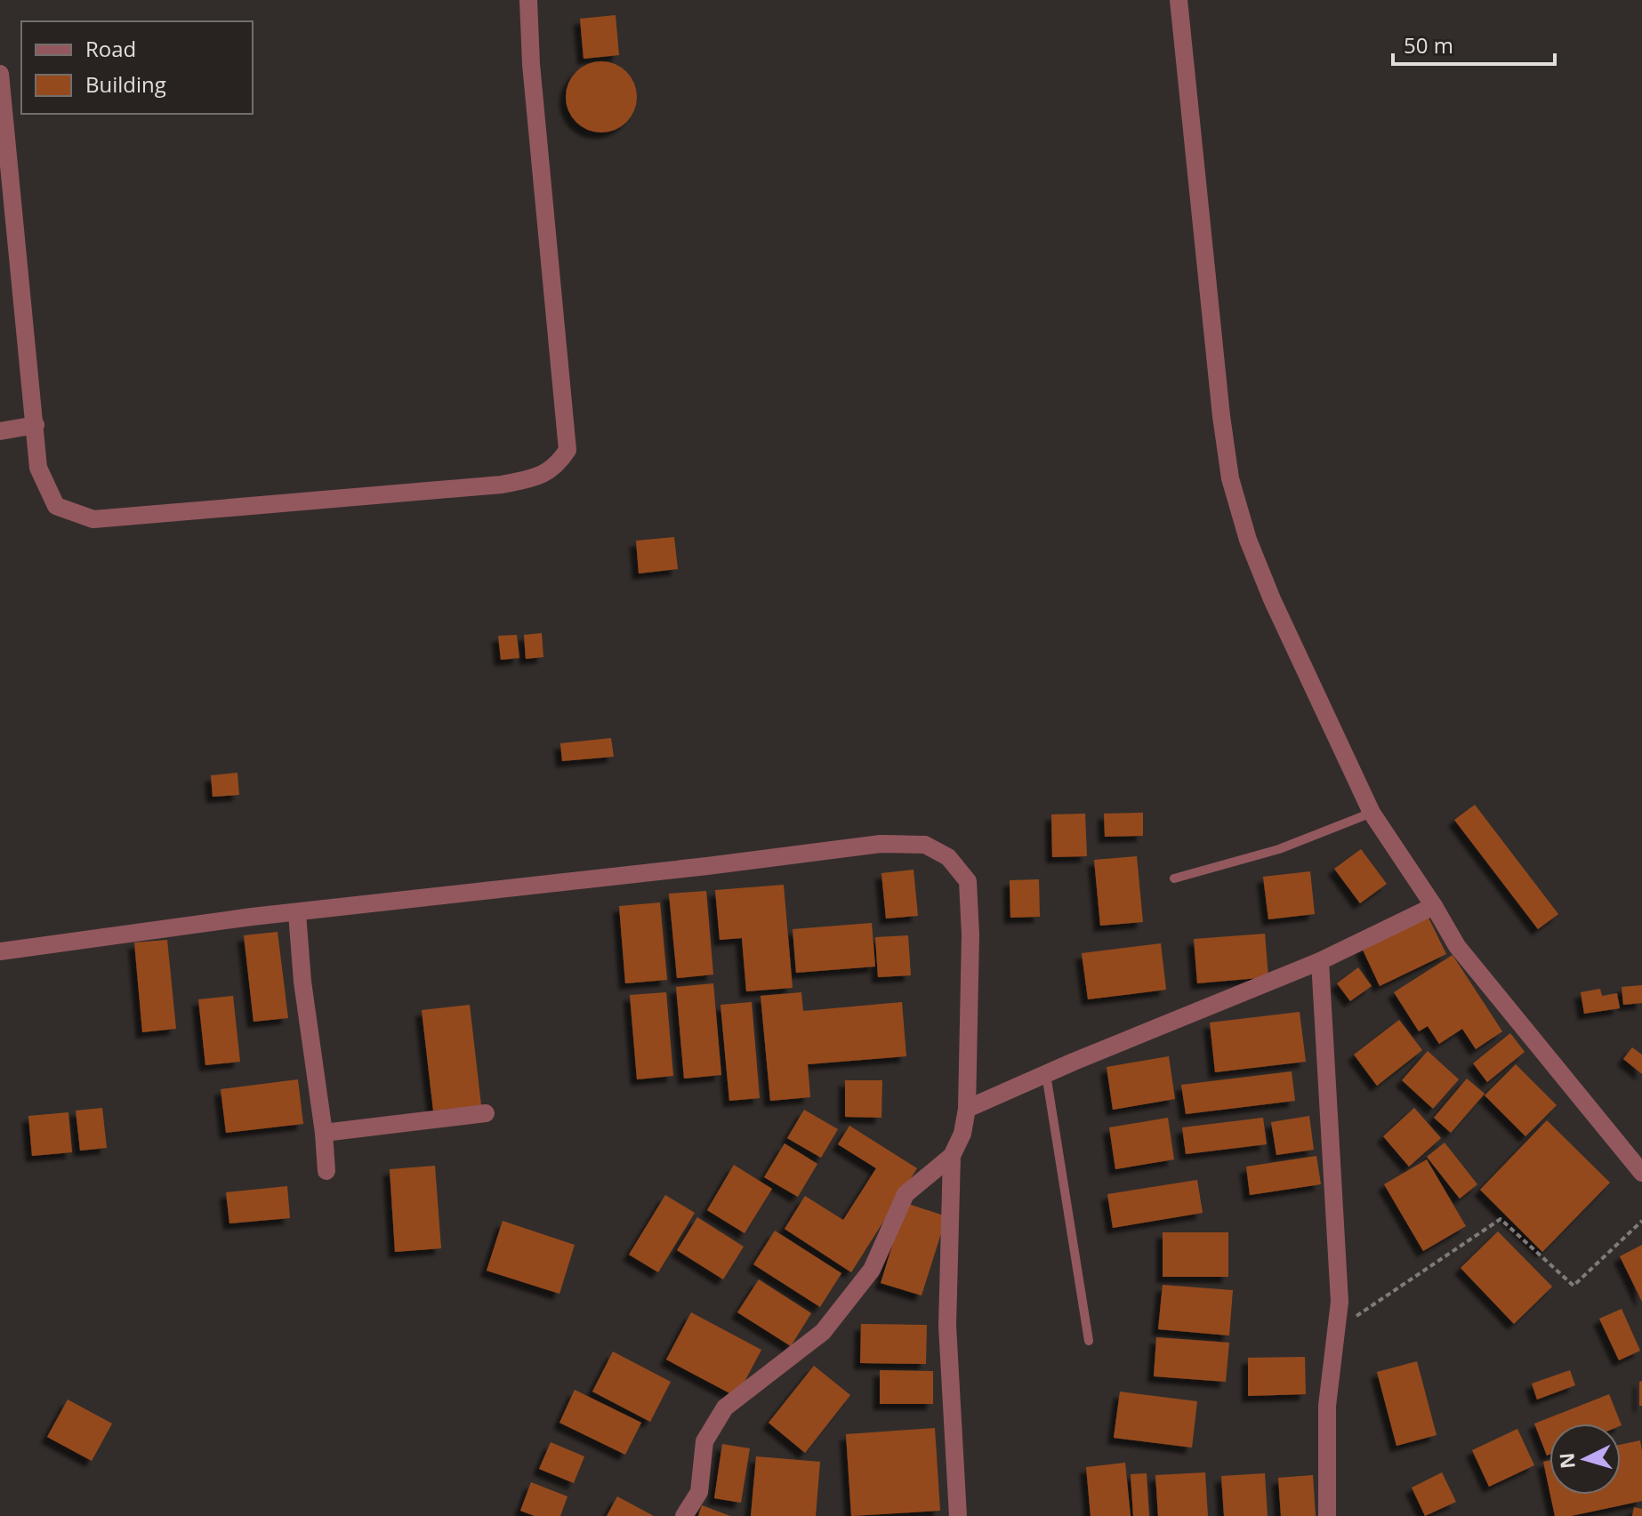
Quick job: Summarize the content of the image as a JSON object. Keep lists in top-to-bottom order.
{
  "legend": ["Road", "Building"],
  "scale_bar": "50 m",
  "north": "left"
}
